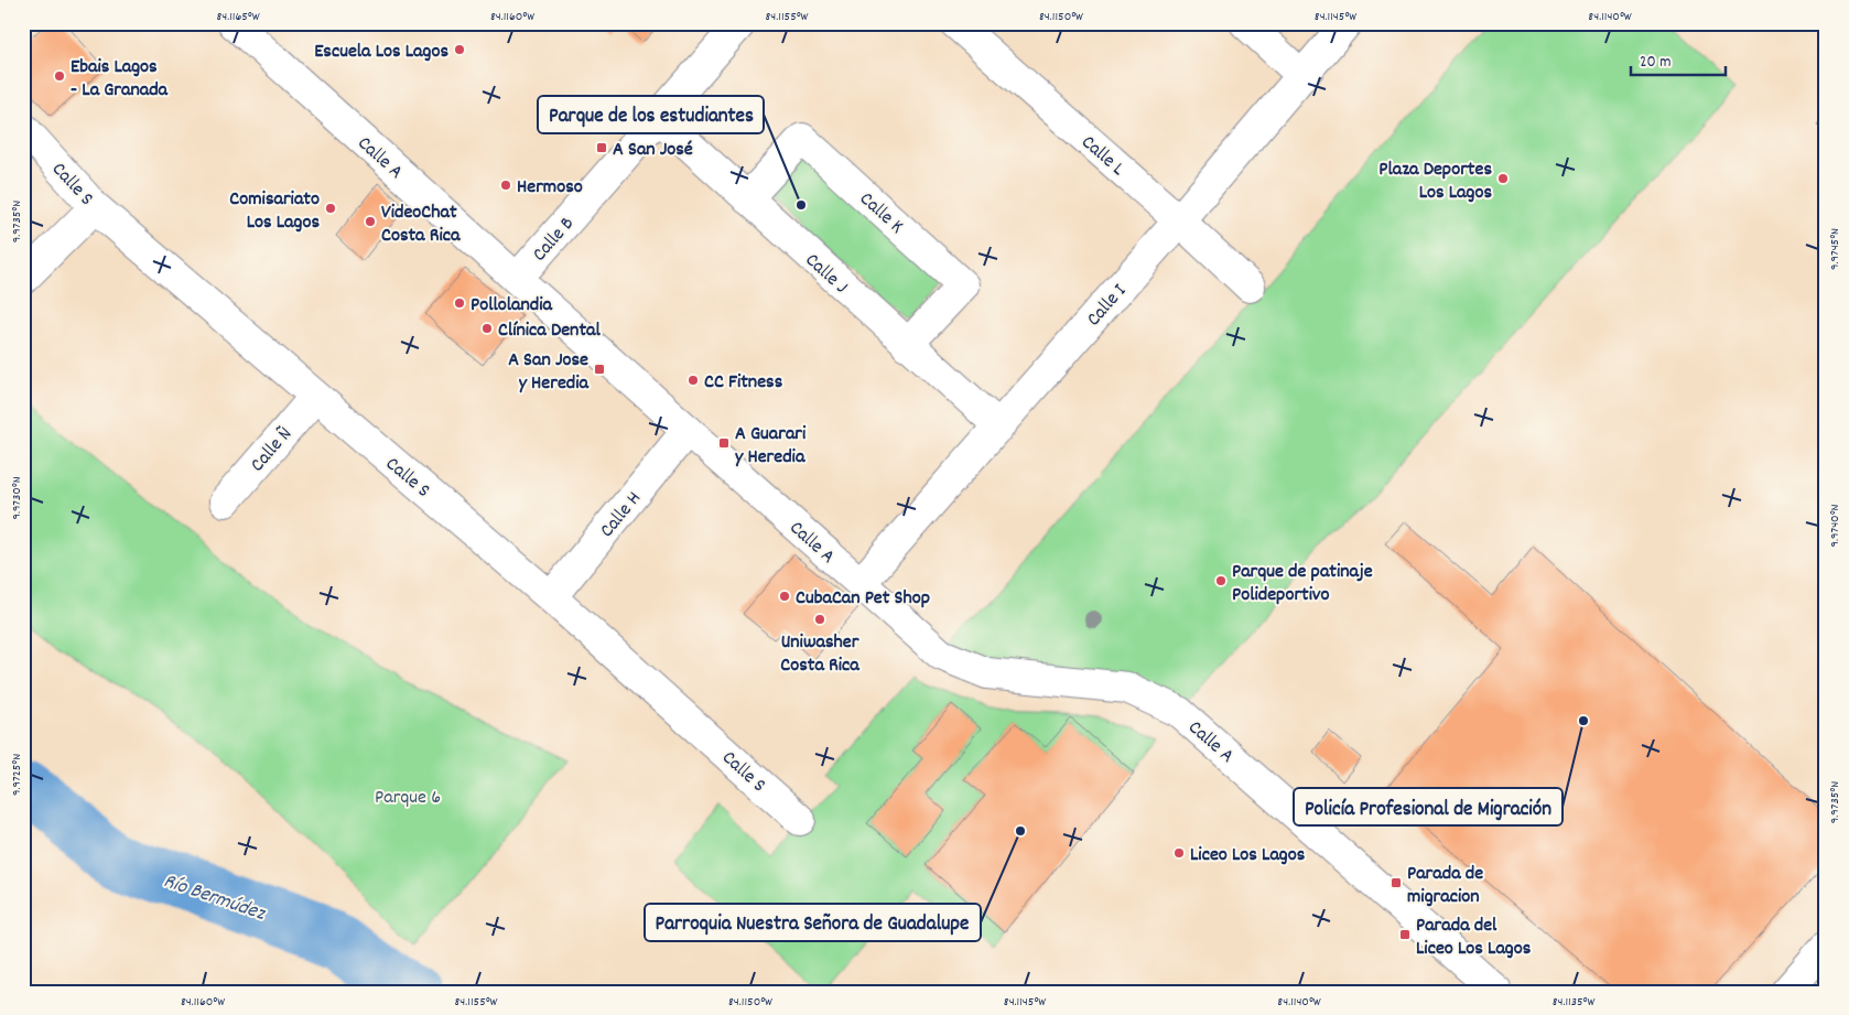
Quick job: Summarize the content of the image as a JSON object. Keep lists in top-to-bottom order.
{
  "streets": {
    "street": [
      "Calle L",
      "Calle A",
      "Calle S",
      "Calle K",
      "Calle B",
      "Calle J",
      "Calle I",
      "Calle Ñ",
      "Calle H"
    ]
  },
  "crossings": [
    ["Calle L", "Calle I"],
    ["Calle A", "Calle B"],
    ["Calle A", "Calle I"],
    ["Calle A", "Calle H"],
    ["Calle S", "Calle Ñ"],
    ["Calle S", "Calle H"],
    ["Calle K", "Calle J"],
    ["Calle B", "Calle J"],
    ["Calle J", "Calle I"]
  ],
  "water": ["Río Bermúdez"],
  "parks": ["Parque 6"],
  "places": {
    "other": [
      "Escuela Los Lagos",
      "Ebais Lagos - La Granada",
      "Plaza Deportes Los Lagos",
      "Hermoso",
      "Parque de los estudiantes",
      "Comisariato Los Lagos",
      "VideoChat Costa Rica",
      "Pollolandia",
      "Clínica Dental",
      "CC Fitness",
      "Parque de patinaje Polideportivo",
      "CubaCan Pet Shop",
      "Uniwasher Costa Rica",
      "Policía Profesional de Migración",
      "Parroquia Nuestra Señora de Guadalupe",
      "Liceo Los Lagos"
    ],
    "transit": [
      "A San José",
      "A San Jose y Heredia",
      "A Guarari y Heredia",
      "Parada de migracion",
      "Parada del Liceo Los Lagos"
    ]
  },
  "scale_bar": "20 m",
  "coordinates": [
    "84.1165°W",
    "84.1160°W",
    "84.1155°W",
    "84.1150°W",
    "84.1145°W",
    "84.1140°W",
    "9.9735°N",
    "9.9745°N",
    "9.9730°N",
    "9.9740°N",
    "9.9725°N",
    "84.1135°W"
  ]
}
